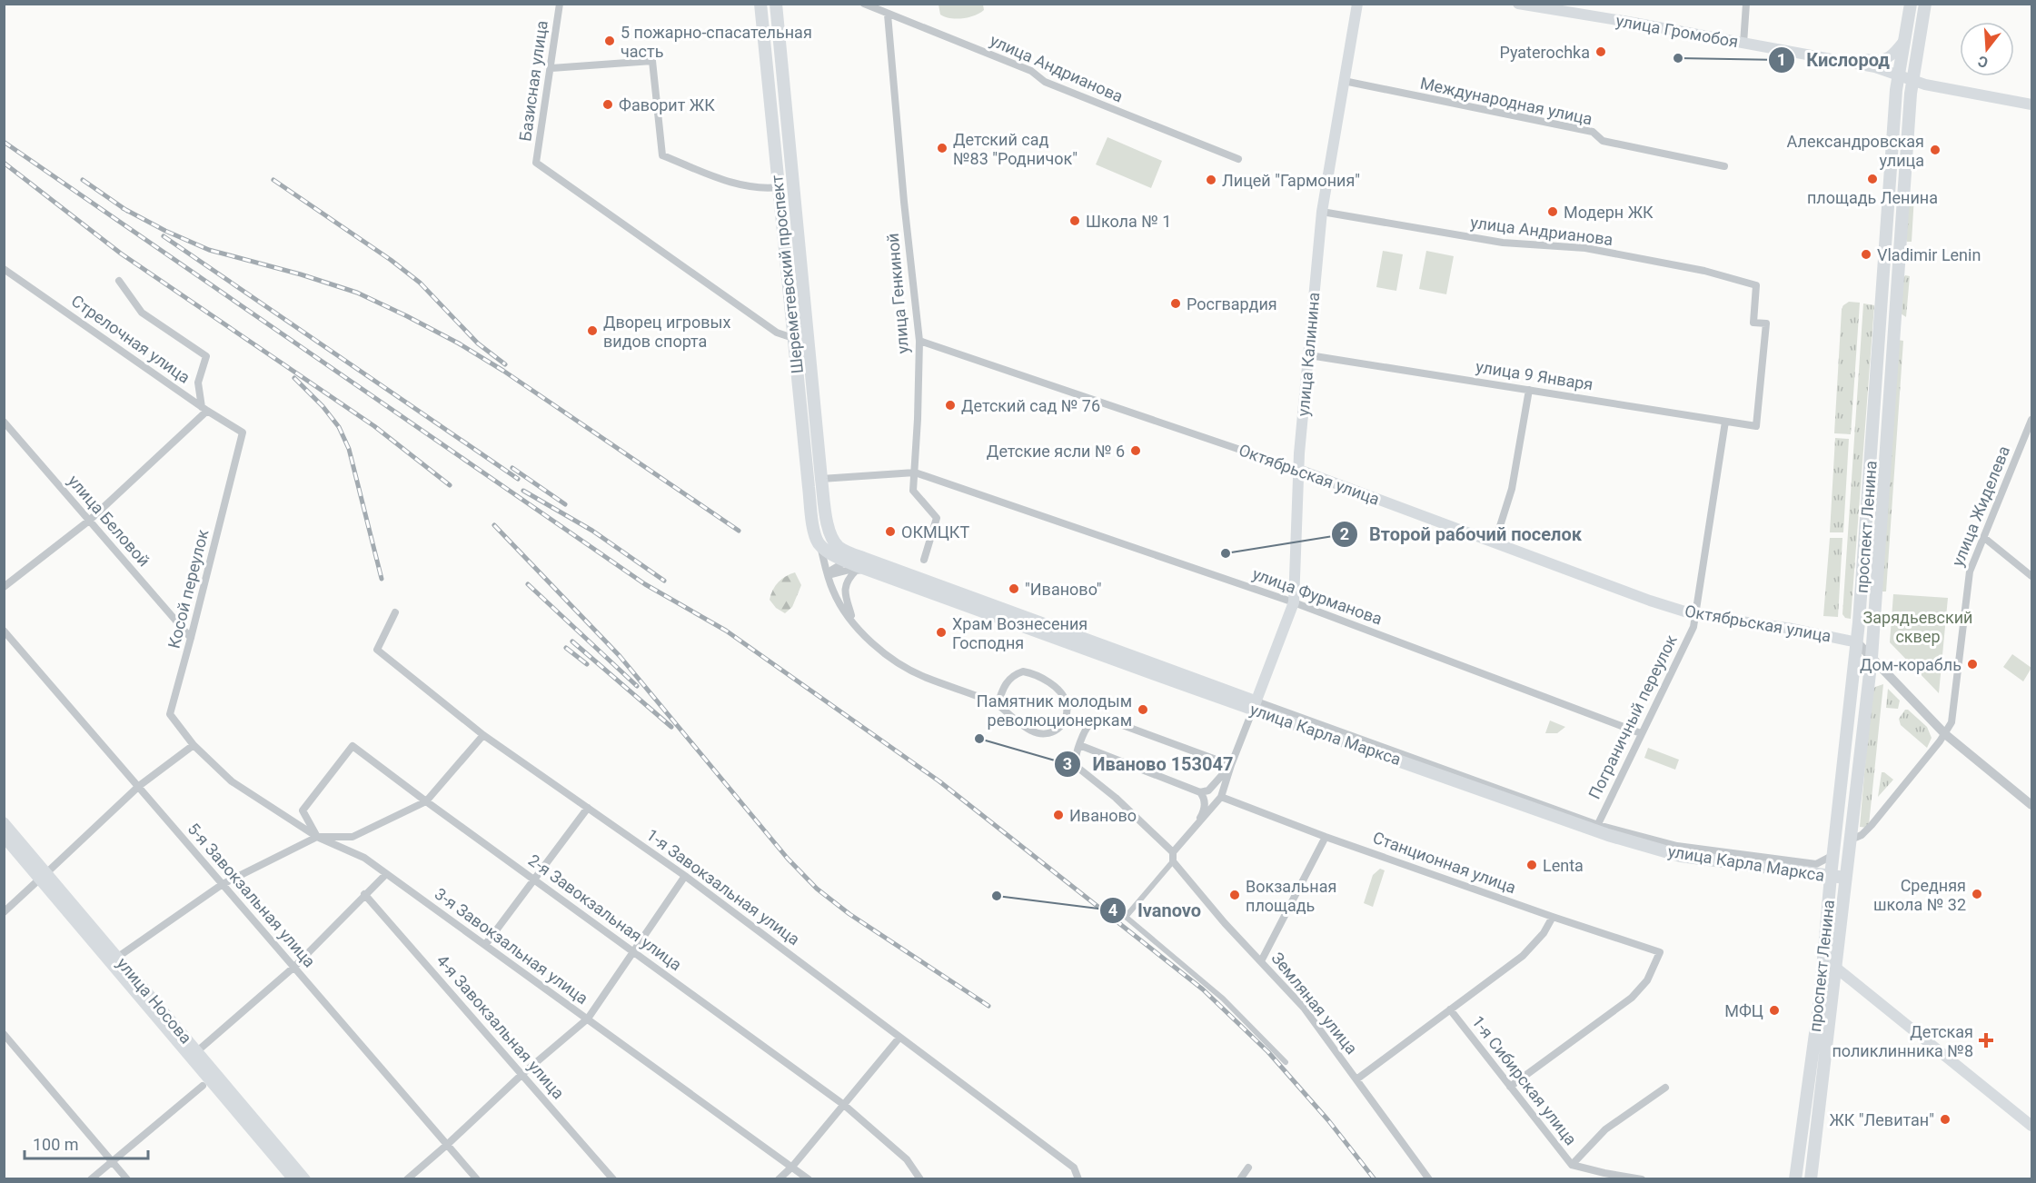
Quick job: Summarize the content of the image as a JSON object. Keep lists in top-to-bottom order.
{
  "streets": {
    "main road": [
      "улица Громобоя",
      "Шереметевский проспект",
      "улица Калинина",
      "Октябрьская улица",
      "проспект Ленина",
      "улица Карла Маркса",
      "улица Носова"
    ],
    "street": [
      "улица Андрианова",
      "Базисная улица",
      "Международная улица",
      "улица Генкиной",
      "Стрелочная улица",
      "улица 9 Января",
      "улица Жиделева",
      "улица Беловой",
      "Косой переулок",
      "улица Фурманова",
      "Пограничный переулок",
      "Станционная улица",
      "1-я Завокзальная улица",
      "5-я Завокзальная улица",
      "2-я Завокзальная улица",
      "3-я Завокзальная улица",
      "Земляная улица",
      "4-я Завокзальная улица",
      "1-я Сибирская улица"
    ]
  },
  "crossings": [
    ["улица Громобоя", "проспект Ленина"],
    ["улица Андрианова", "улица Генкиной"],
    ["улица Андрианова", "улица Калинина"],
    ["улица Андрианова", "улица 9 Января"],
    ["Базисная улица", "Шереметевский проспект"],
    ["Международная улица", "улица Калинина"],
    ["Шереметевский проспект", "улица Фурманова"],
    ["Шереметевский проспект", "улица Карла Маркса"],
    ["улица Генкиной", "Октябрьская улица"],
    ["улица Генкиной", "улица Фурманова"],
    ["Стрелочная улица", "Косой переулок"],
    ["улица Калинина", "улица 9 Января"],
    ["улица Калинина", "Октябрьская улица"],
    ["улица Калинина", "улица Фурманова"],
    ["улица Калинина", "улица Карла Маркса"],
    ["улица 9 Января", "Пограничный переулок"],
    ["Октябрьская улица", "проспект Ленина"],
    ["Октябрьская улица", "Пограничный переулок"],
    ["улица Беловой", "Косой переулок"],
    ["проспект Ленина", "улица Карла Маркса"],
    ["Косой переулок", "3-я Завокзальная улица"],
    ["улица Фурманова", "Пограничный переулок"],
    ["Пограничный переулок", "улица Карла Маркса"],
    ["Станционная улица", "1-я Сибирская улица"],
    ["2-я Завокзальная улица", "3-я Завокзальная улица"]
  ],
  "parks": ["Зарядьевский сквер"],
  "places": {
    "other": [
      "5 пожарно-спасательная часть",
      "Pyaterochka",
      "Кислород",
      "Фаворит ЖК",
      "Детский сад №83 \"Родничок\"",
      "Александровская улица",
      "площадь Ленина",
      "Лицей \"Гармония\"",
      "Модерн ЖК",
      "Школа № 1",
      "Vladimir Lenin",
      "Росгвардия",
      "Дворец игровых видов спорта",
      "Детский сад № 76",
      "Детские ясли № 6",
      "ОКМЦКТ",
      "Второй рабочий поселок",
      "\"Иваново\"",
      "Храм Вознесения Господня",
      "Дом-корабль",
      "Памятник молодым революционеркам",
      "Иваново 153047",
      "Иваново",
      "Lenta",
      "Средняя школа № 32",
      "Вокзальная площадь",
      "Ivanovo",
      "МФЦ",
      "ЖК \"Левитан\""
    ],
    "health": ["Детская поликлинника №8"]
  },
  "scale_bar": "100 m",
  "north": "bottom"
}
